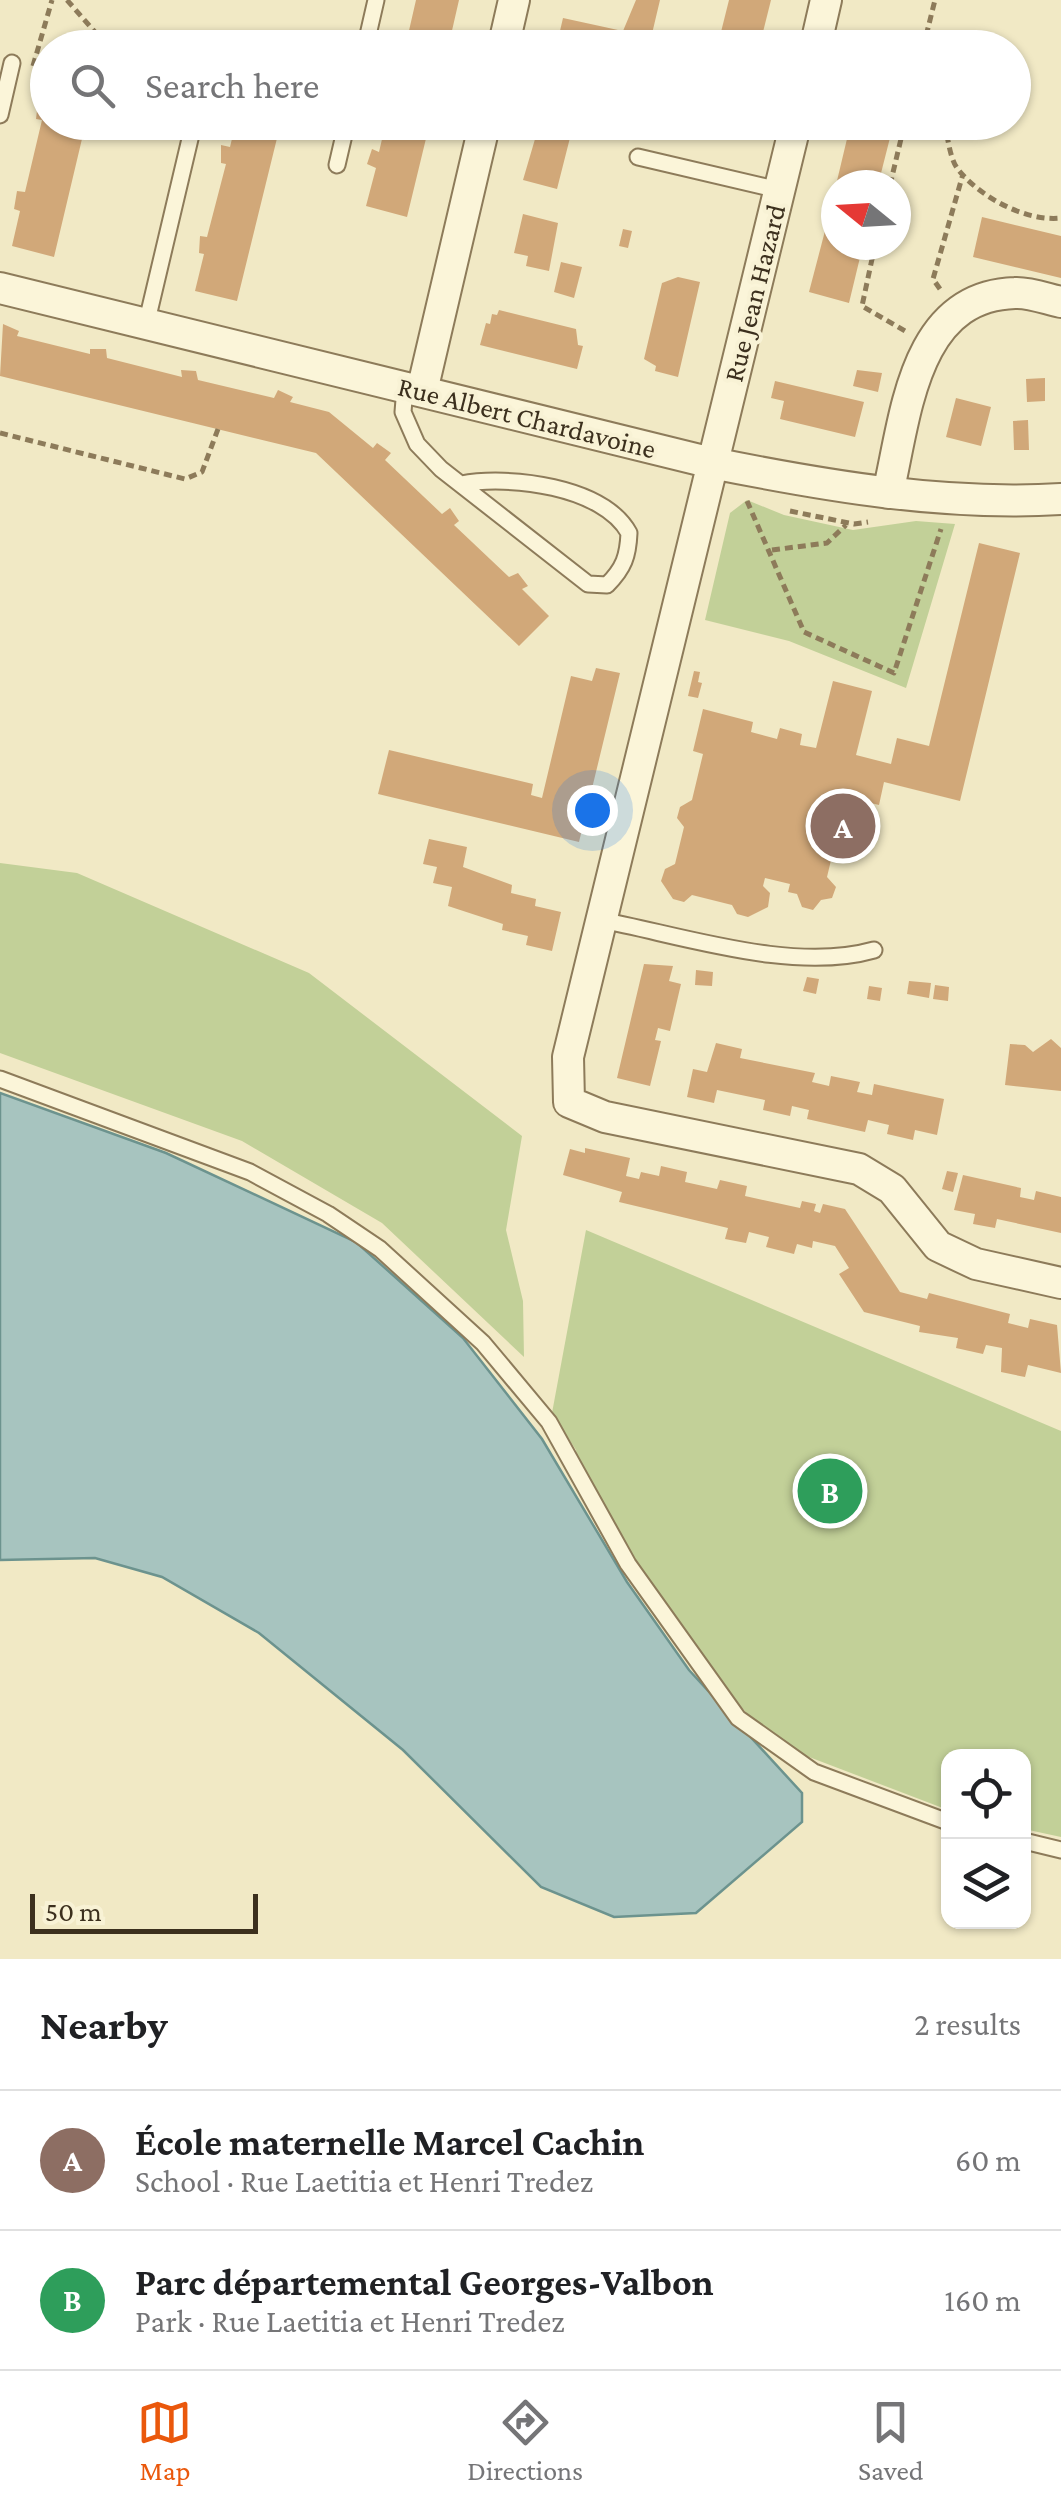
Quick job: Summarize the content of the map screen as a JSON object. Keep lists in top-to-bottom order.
{
  "streets": {
    "street": ["Rue Jean Hazard", "Rue Albert Chardavoine"]
  },
  "crossings": [
    ["Rue Jean Hazard", "Rue Albert Chardavoine"]
  ],
  "scale_bar": "50 m",
  "north": "left",
  "page": {
    "search": "Search here",
    "pins": ["A", "B"],
    "scale": "50 m",
    "heading": ["Nearby", "2 results"],
    "list": [
      {
        "mark": "A",
        "name": "École maternelle Marcel Cachin",
        "note": "School · Rue Laetitia et Henri Tredez",
        "value": "60 m"
      },
      {
        "mark": "B",
        "name": "Parc départemental Georges-Valbon",
        "note": "Park · Rue Laetitia et Henri Tredez",
        "value": "160 m"
      }
    ],
    "nav": ["Map", "Directions", "Saved"]
  }
}
